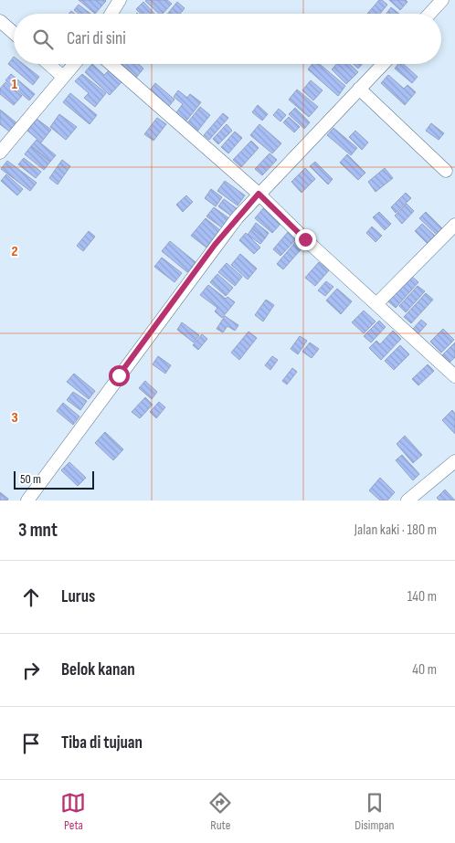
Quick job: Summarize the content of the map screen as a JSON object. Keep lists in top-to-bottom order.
{
  "scale_bar": "50 m",
  "page": {
    "search": "Cari di sini",
    "scale": "50 m",
    "heading": ["3 mnt", "Jalan kaki · 180 m"],
    "list": [
      ["Lurus", "140 m"],
      ["Belok kanan", "40 m"],
      "Tiba di tujuan"
    ],
    "nav": ["Peta", "Rute", "Disimpan"]
  },
  "grid": {
    "rows": ["1", "2", "3"]
  }
}
